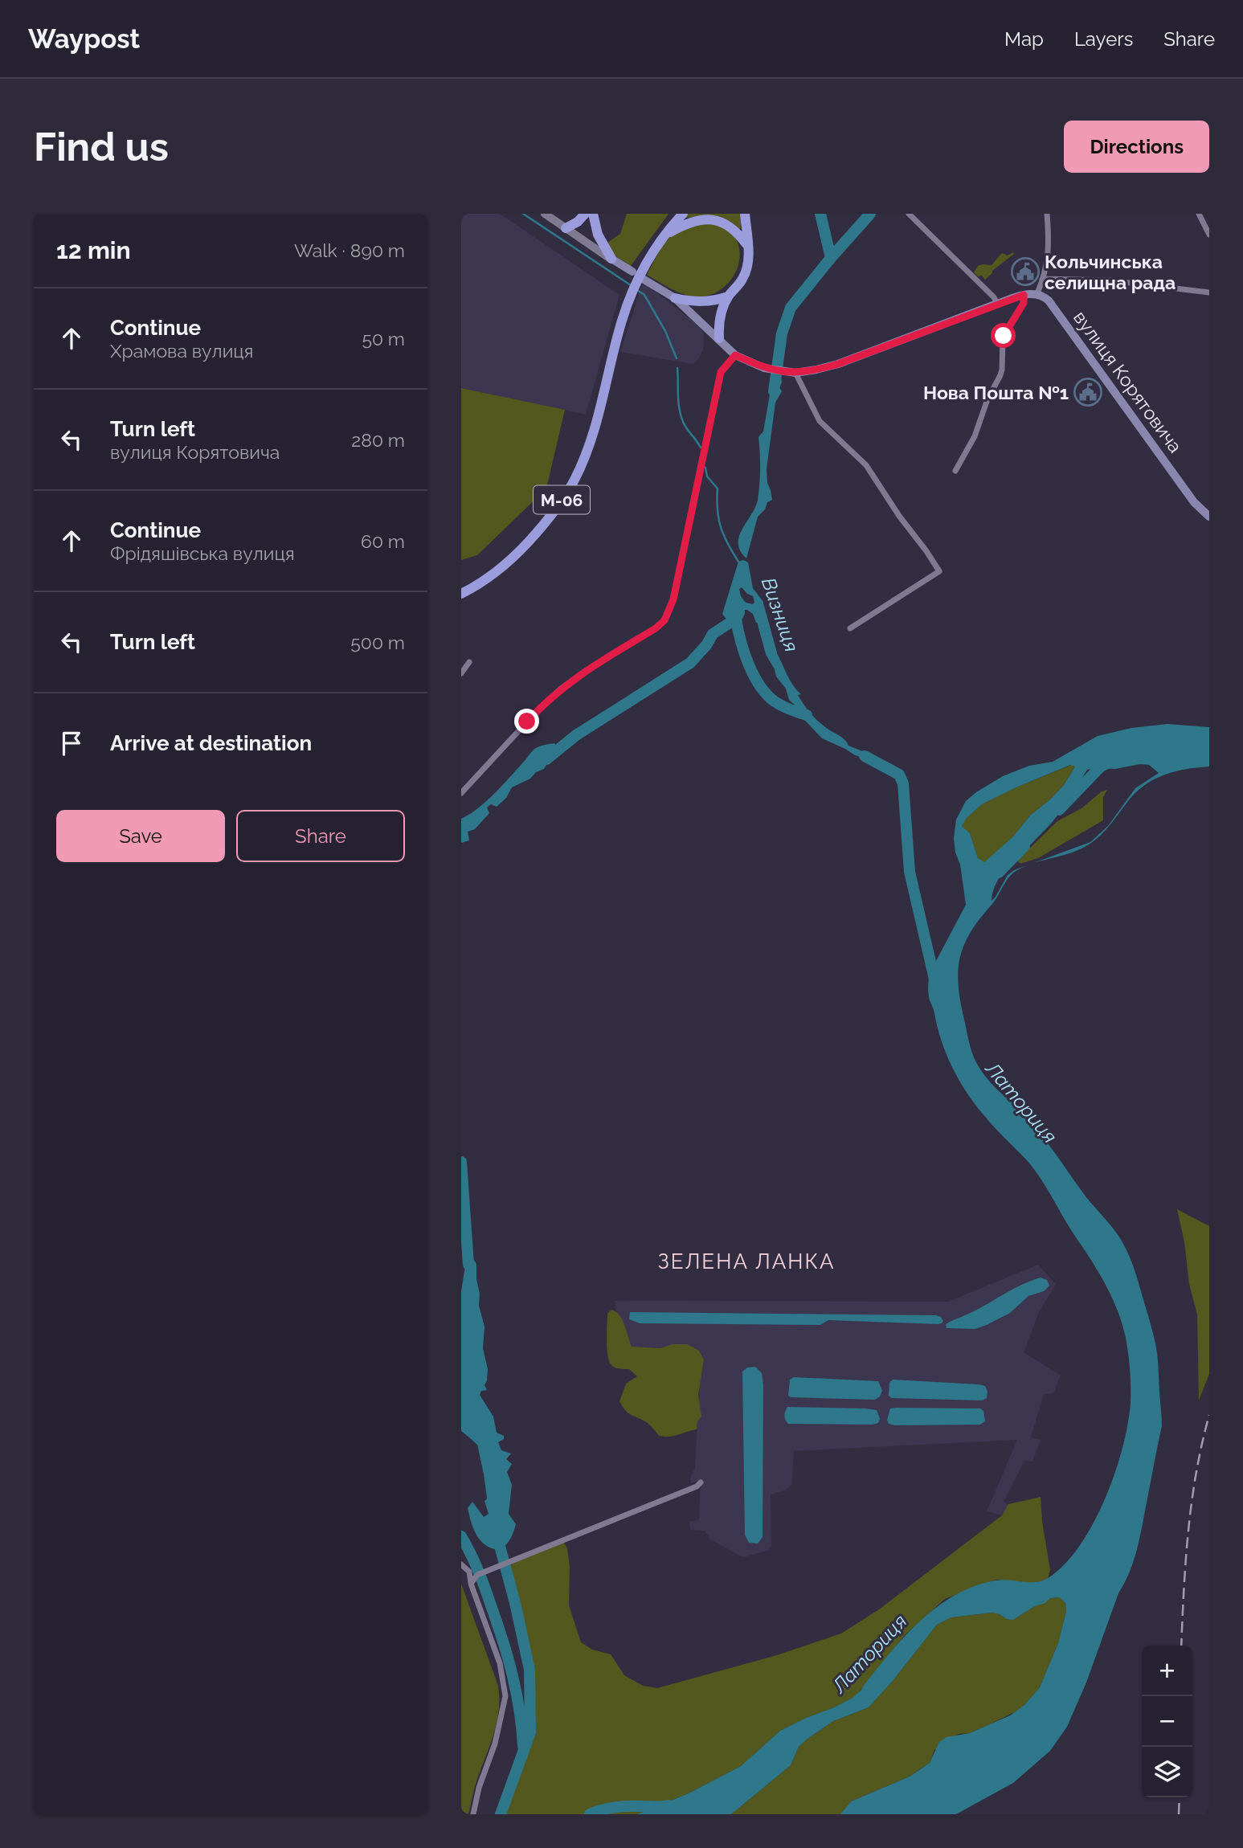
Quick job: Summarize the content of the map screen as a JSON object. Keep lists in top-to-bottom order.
{
  "streets": {
    "highway": ["М-06"],
    "main road": ["вулиця Корятовича"]
  },
  "districts": ["ЗЕЛЕНА ЛАНКА"],
  "water": ["Визниця", "Латориця"],
  "places": {
    "public building": ["Кольчинська селищна рада", "Нова Пошта №1"]
  },
  "page": {
    "header": "Waypost",
    "nav": ["Map", "Layers", "Share"],
    "buttons": [
      "Directions",
      ["Save", "Share"]
    ],
    "title": "Find us",
    "heading": ["12 min", "Walk · 890 m"],
    "list": [
      ["Continue", "Храмова вулиця", "50 m"],
      ["Turn left", "вулиця Корятовича", "280 m"],
      ["Continue", "Фрідяшівська вулиця", "60 m"],
      ["Turn left", "500 m"],
      "Arrive at destination"
    ],
    "map_buttons": ["+", "−"]
  }
}
